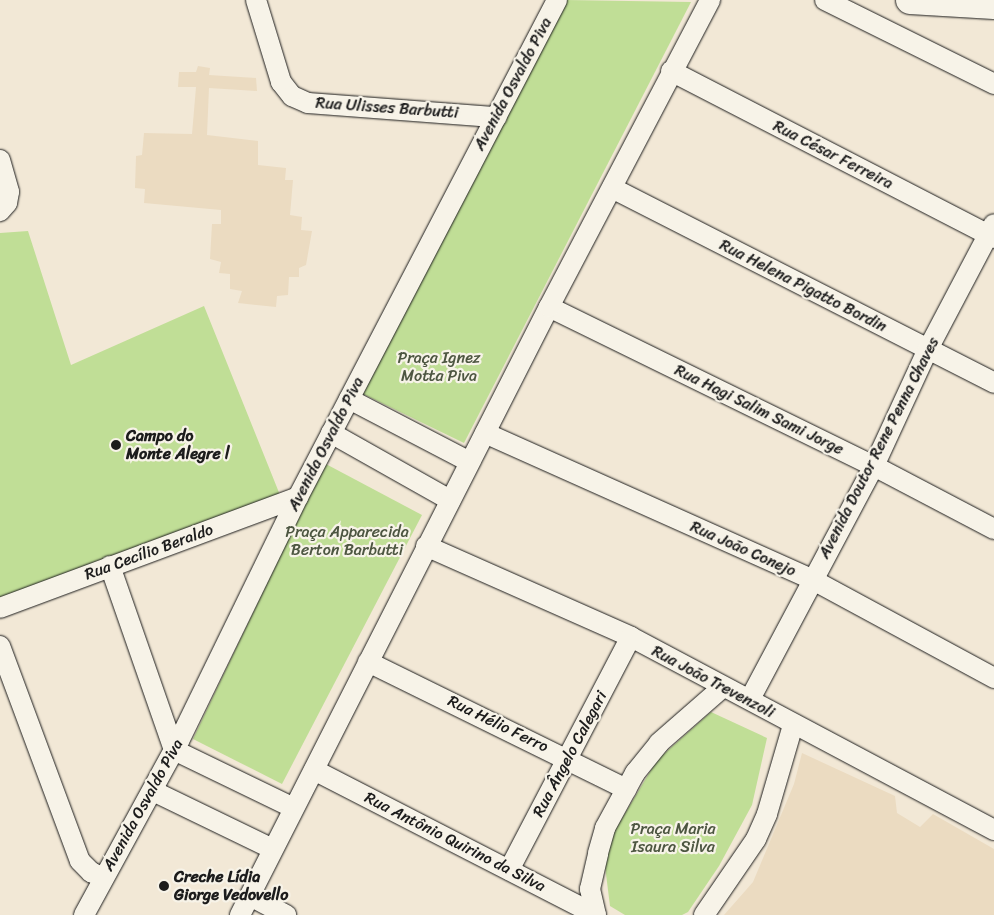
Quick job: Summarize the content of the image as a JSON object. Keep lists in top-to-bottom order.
{
  "streets": {
    "street": [
      "Avenida Osvaldo Piva",
      "Rua Ulisses Barbutti",
      "Rua César Ferreira",
      "Rua Helena Pigatto Bordin",
      "Rua Hagi Salim Sami Jorge",
      "Avenida Doutor Rene Penna Chaves",
      "Rua João Conejo",
      "Rua Cecílio Beraldo",
      "Rua João Trevenzoli",
      "Rua Hélio Ferro",
      "Rua Ângelo Calegari",
      "Rua Antônio Quirino da Silva"
    ]
  },
  "crossings": [
    ["Avenida Osvaldo Piva", "Rua Ulisses Barbutti"],
    ["Avenida Osvaldo Piva", "Rua Cecílio Beraldo"],
    ["Rua César Ferreira", "Avenida Doutor Rene Penna Chaves"],
    ["Rua Helena Pigatto Bordin", "Avenida Doutor Rene Penna Chaves"],
    ["Rua Hagi Salim Sami Jorge", "Avenida Doutor Rene Penna Chaves"],
    ["Avenida Doutor Rene Penna Chaves", "Rua João Conejo"],
    ["Avenida Doutor Rene Penna Chaves", "Rua João Trevenzoli"],
    ["Rua João Trevenzoli", "Rua Ângelo Calegari"],
    ["Rua Hélio Ferro", "Rua Ângelo Calegari"],
    ["Rua Ângelo Calegari", "Rua Antônio Quirino da Silva"]
  ],
  "parks": ["Praça Ignez Motta Piva", "Praça Apparecida Berton Barbutti", "Praça Maria Isaura Silva"],
  "places": ["Campo do Monte Alegre l", "Creche Lídia Giorge Vedovello"]
}
